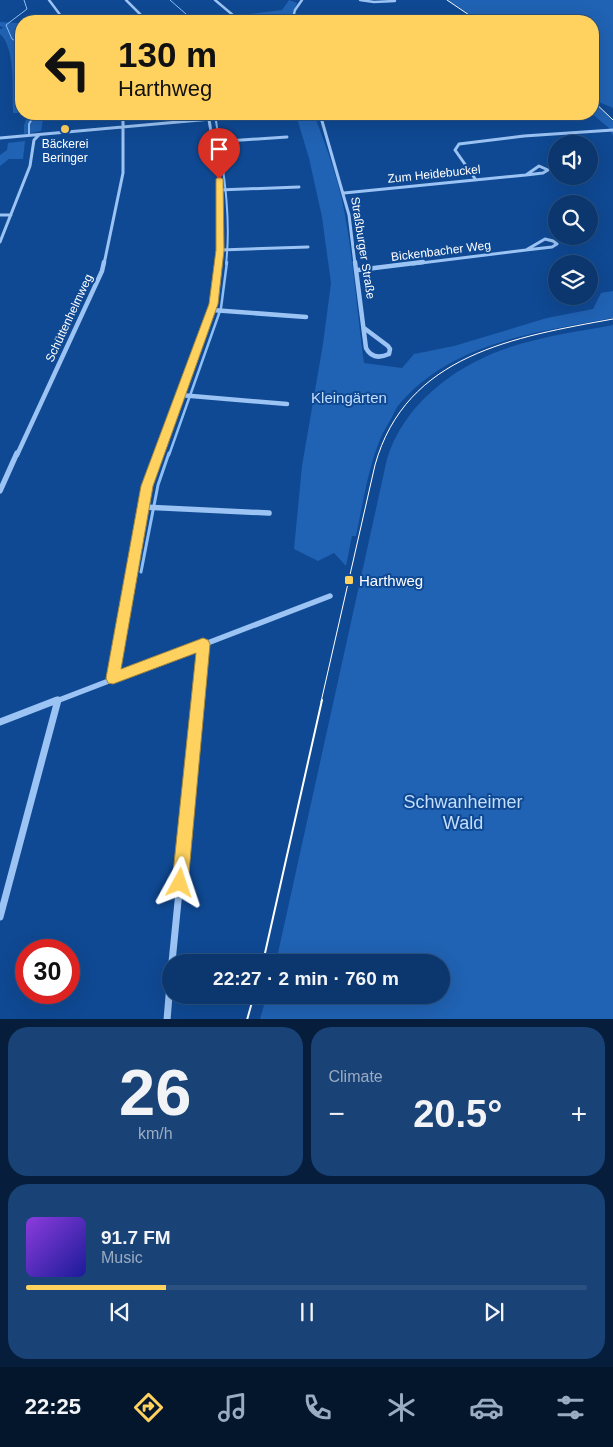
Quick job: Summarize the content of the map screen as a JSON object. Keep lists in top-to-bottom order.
{
  "streets": {
    "street": [
      "Zum Heidebuckel",
      "Straßburger Straße",
      "Bickenbacher Weg",
      "Schüttenhelmweg"
    ]
  },
  "crossings": [
    ["Zum Heidebuckel", "Straßburger Straße"],
    ["Straßburger Straße", "Bickenbacher Weg"]
  ],
  "parks": ["Kleingärten", "Schwanheimer Wald"],
  "places": {
    "other": ["Bäckerei Beringer"],
    "transit": ["Harthweg"]
  },
  "page": {
    "turn": ["130 m", "Harthweg"],
    "limit": "30",
    "trip": "22:27 · 2 min · 760 m",
    "tile": [
      ["26", "km/h"],
      "Climate"
    ],
    "heat": ["−", "20.5°", "+"],
    "song": ["91.7 FM", "Music"],
    "tabs": "22:25"
  }
}
